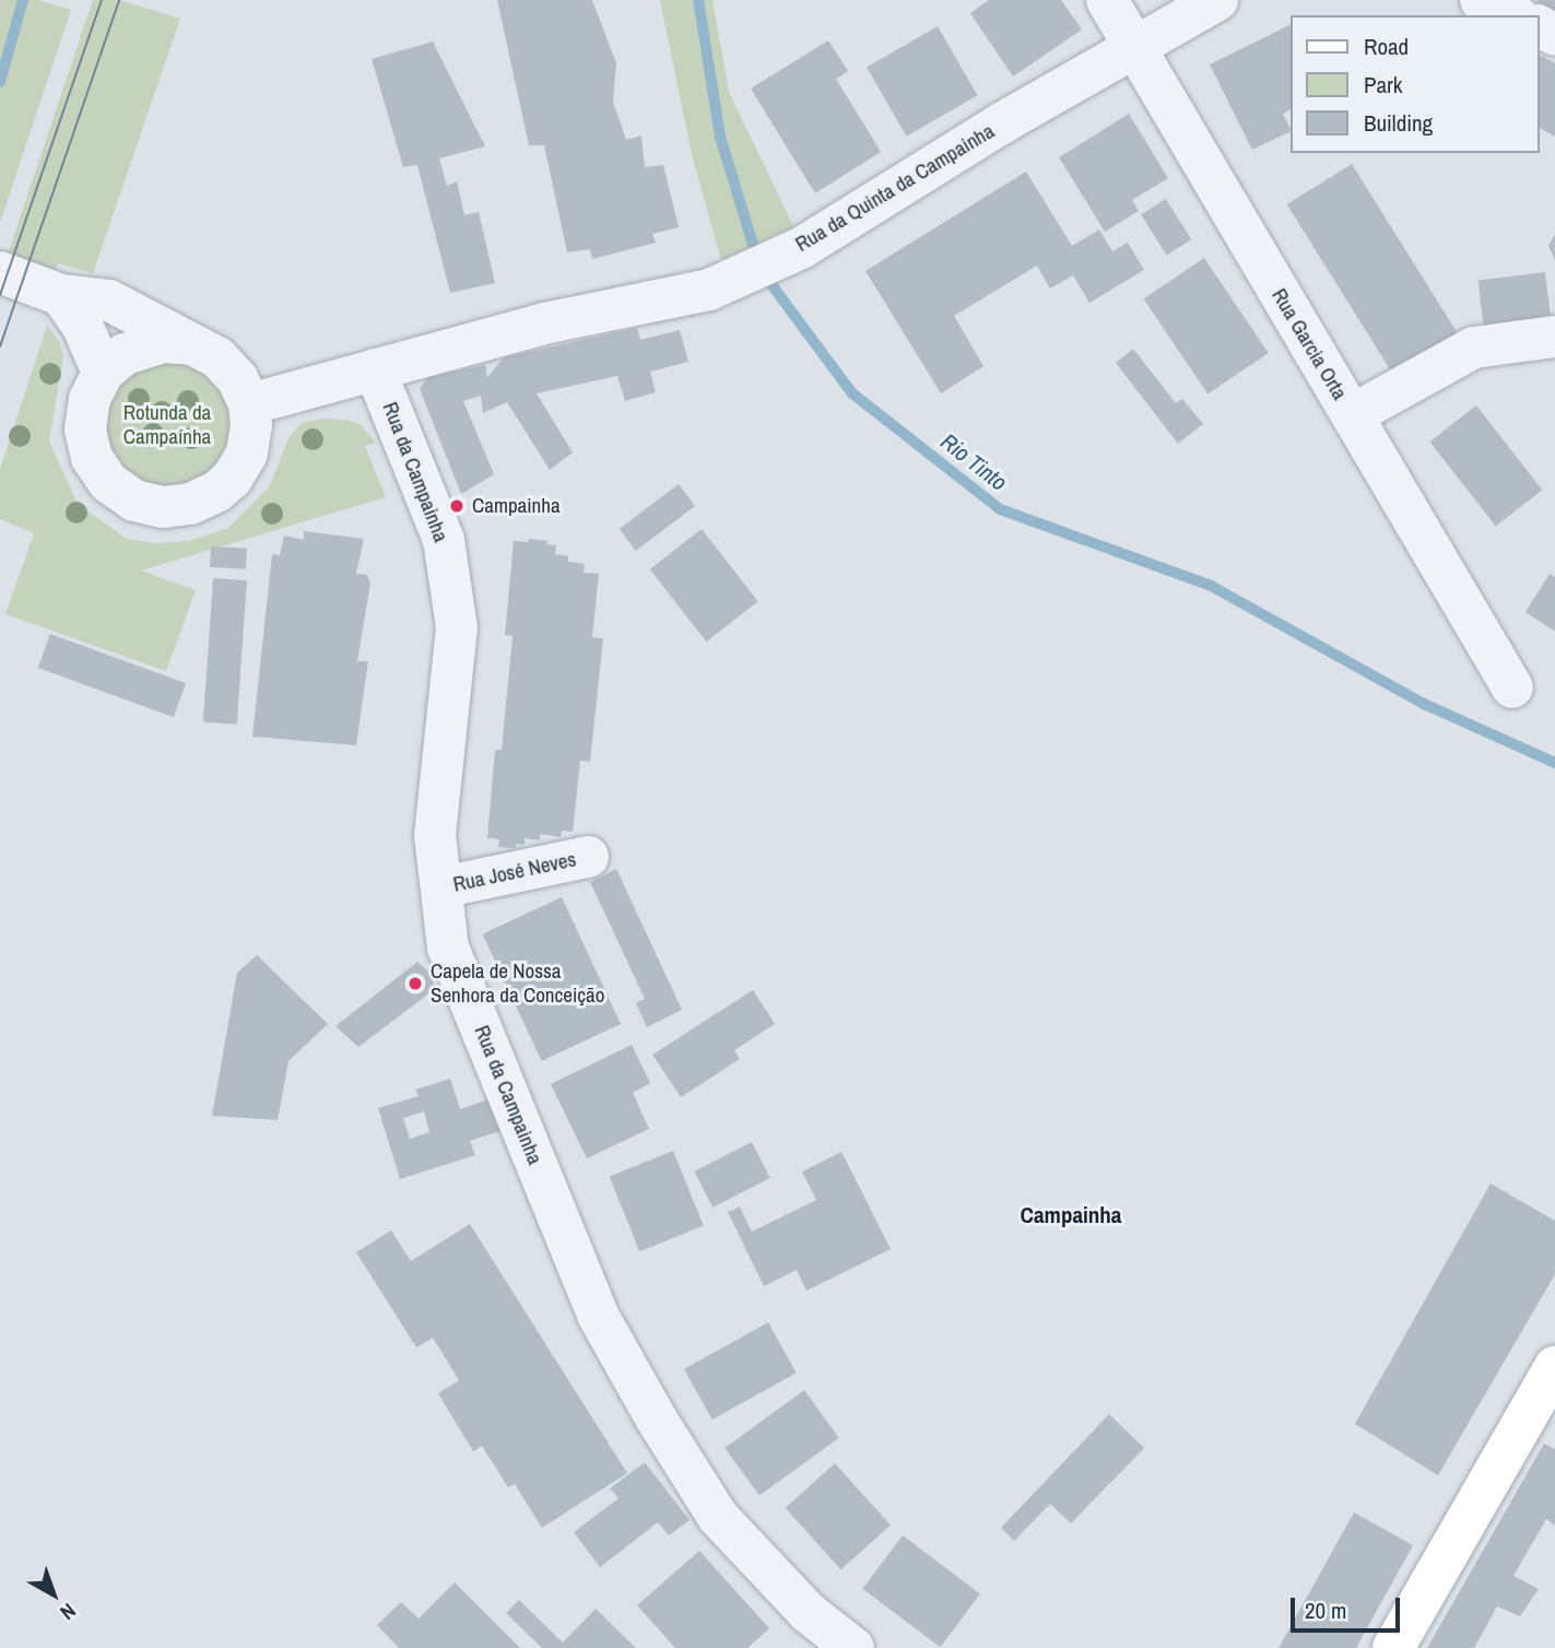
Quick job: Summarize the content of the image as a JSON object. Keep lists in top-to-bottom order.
{
  "streets": {
    "street": [
      "Rua da Quinta da Campainha",
      "Rua Garcia Orta",
      "Rua da Campainha",
      "Rua José Neves"
    ]
  },
  "crossings": [
    ["Rua da Quinta da Campainha", "Rua Garcia Orta"],
    ["Rua da Quinta da Campainha", "Rua da Campainha"],
    ["Rua da Campainha", "Rua José Neves"]
  ],
  "districts": ["Campainha"],
  "water": ["Rio Tinto"],
  "parks": ["Rotunda da Campaínha"],
  "places": ["Campainha", "Capela de Nossa Senhora da Conceição"],
  "legend": ["Road", "Park", "Building"],
  "scale_bar": "20 m",
  "north": "bottom right"
}
